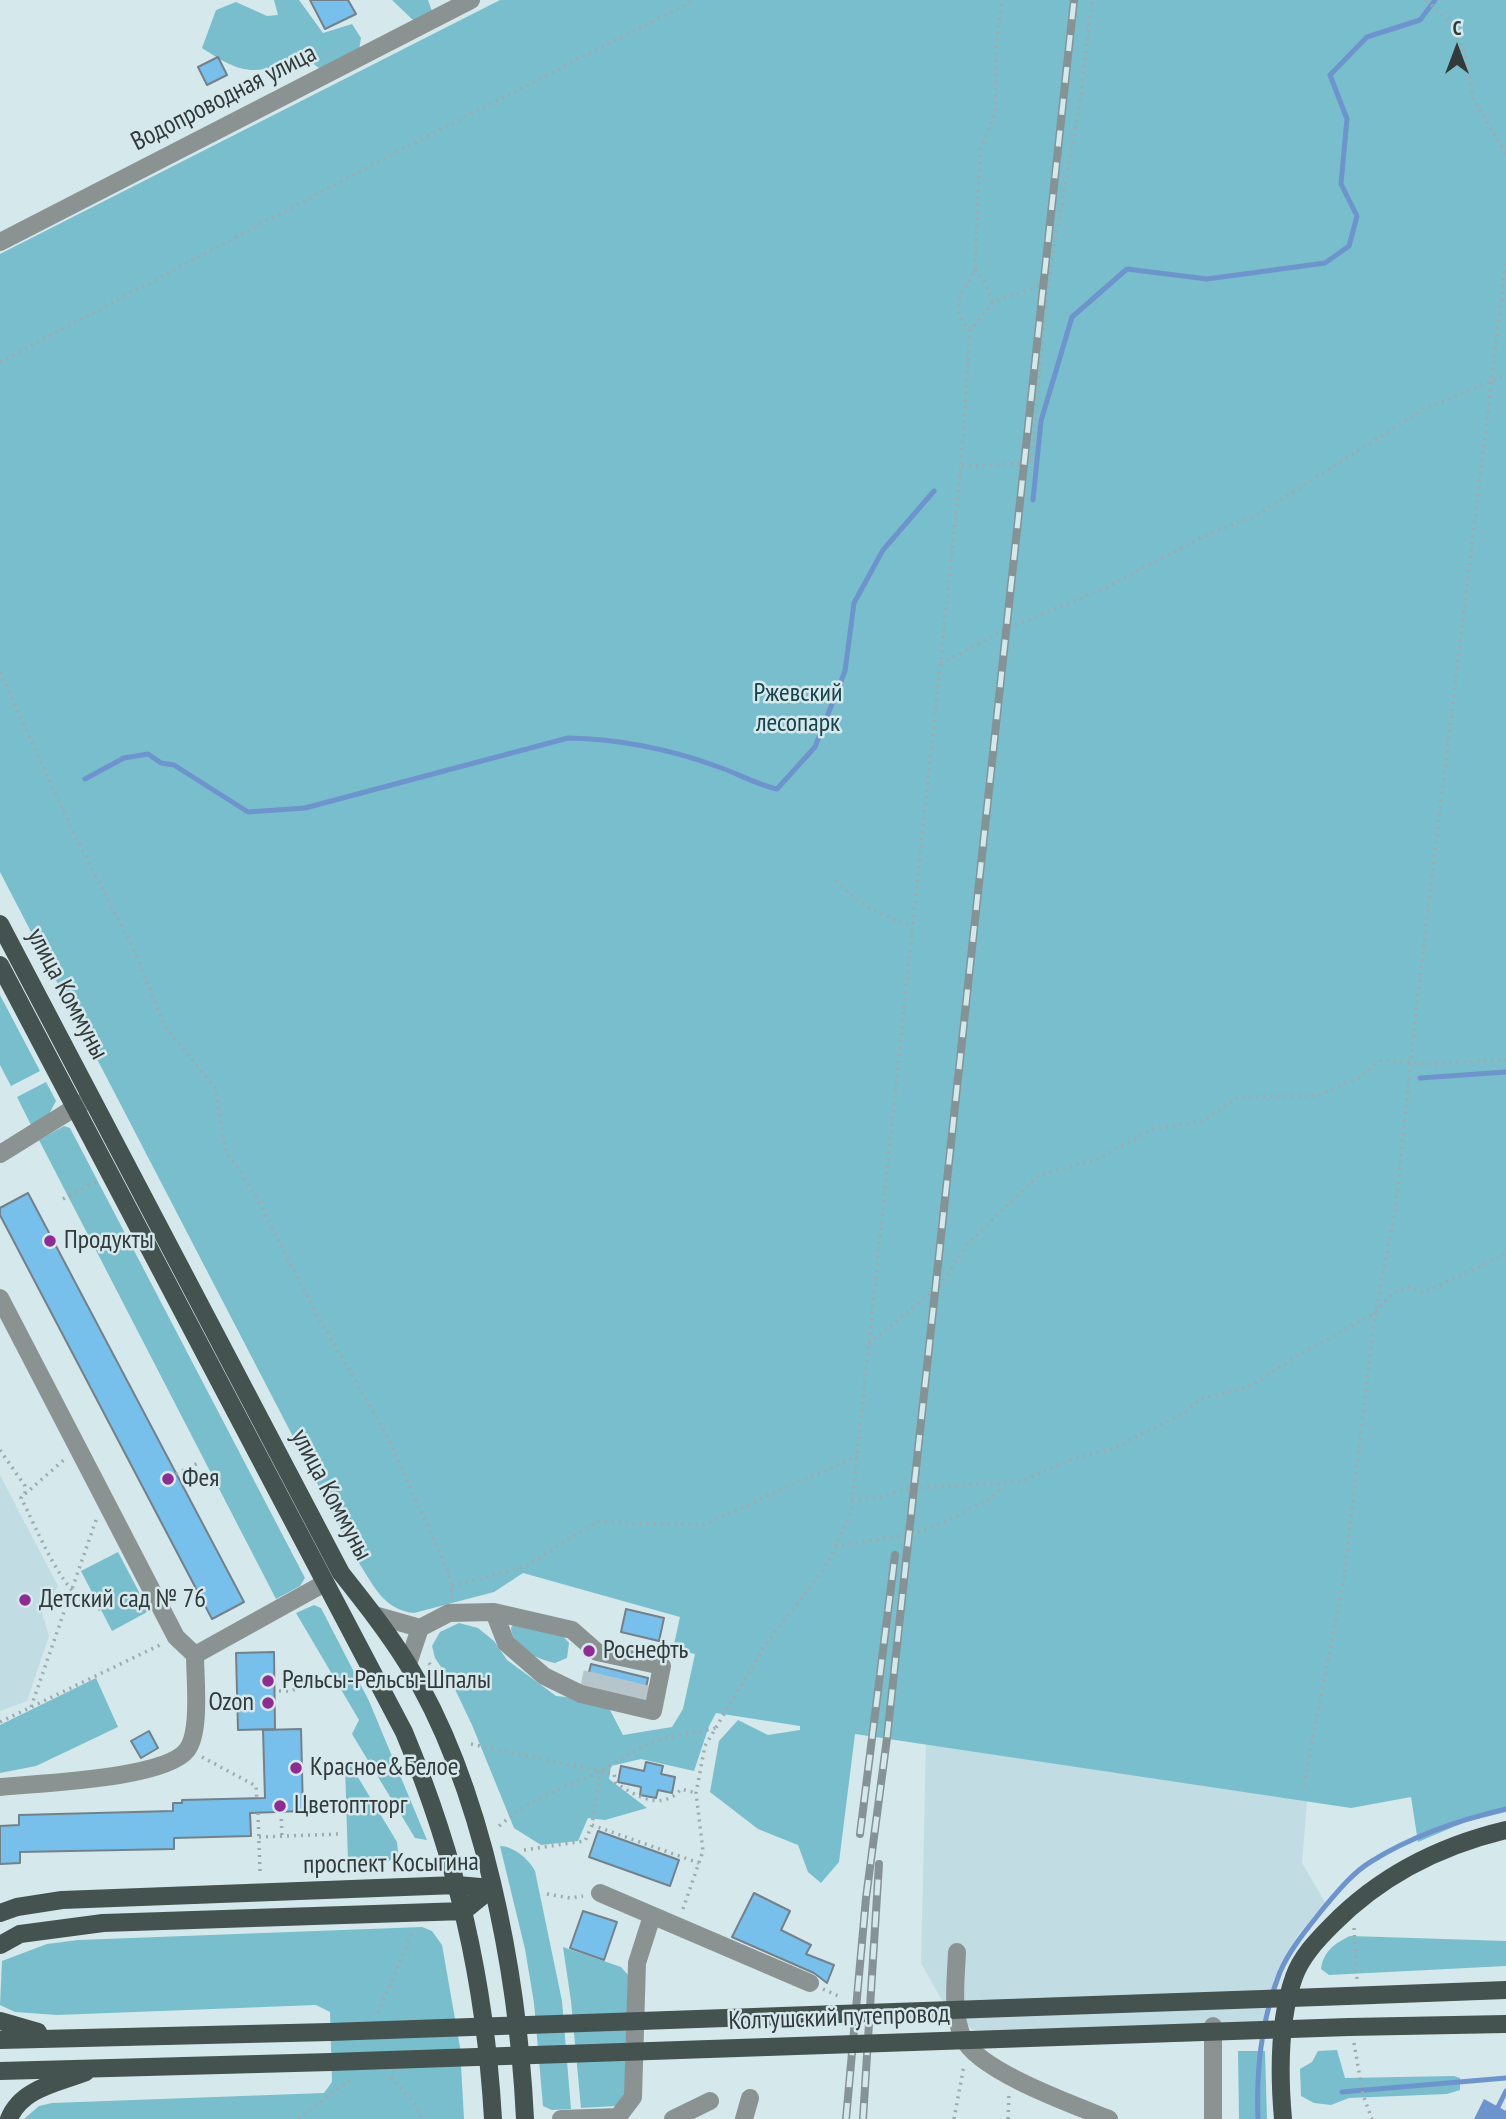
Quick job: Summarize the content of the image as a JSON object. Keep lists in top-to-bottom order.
{
  "streets": {
    "main road": ["улица Коммуны", "проспект Косыгина", "Колтушский путепровод"],
    "street": ["Водопроводная улица"]
  },
  "crossings": [
    ["улица Коммуны", "проспект Косыгина"]
  ],
  "parks": ["Ржевский лесопарк"],
  "places": [
    "Продукты",
    "Фея",
    "Детский сад № 76",
    "Роснефть",
    "Рельсы-Рельсы-Шпалы",
    "Ozon",
    "Красное&Белое",
    "Цветоптторг"
  ],
  "north": "top"
}
